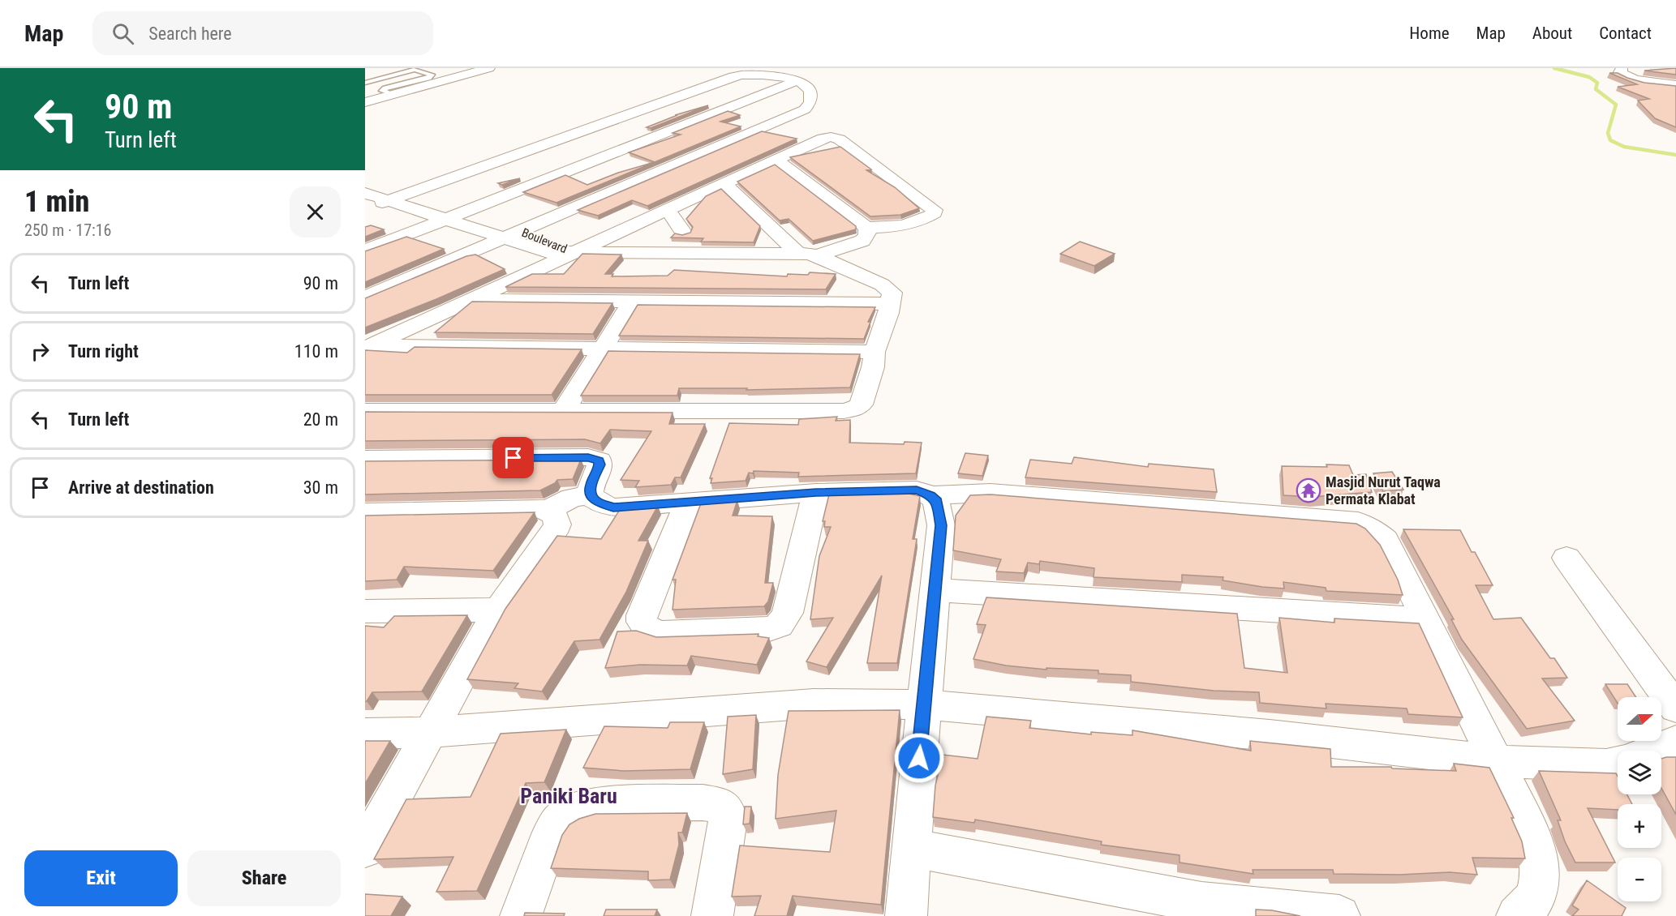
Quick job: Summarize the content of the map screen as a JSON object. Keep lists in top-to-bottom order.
{
  "streets": {
    "street": ["Boulevard"]
  },
  "districts": ["Paniki Baru"],
  "places": {
    "temple": ["Masjid Nurut Taqwa Permata Klabat"]
  },
  "north": "right",
  "page": {
    "header": "Map",
    "search": "Search here",
    "nav": [
      "Home",
      "Map",
      "About",
      "Contact"
    ],
    "turn": ["90 m", "Turn left"],
    "heading": ["1 min", "250 m · 17:16"],
    "list": [
      {
        "name": "Turn left",
        "value": "90 m"
      },
      {
        "name": "Turn right",
        "value": "110 m"
      },
      {
        "name": "Turn left",
        "value": "20 m"
      },
      {
        "name": "Arrive at destination",
        "value": "30 m"
      }
    ],
    "map_buttons": ["+", "−"],
    "buttons": ["Exit", "Share"]
  }
}
